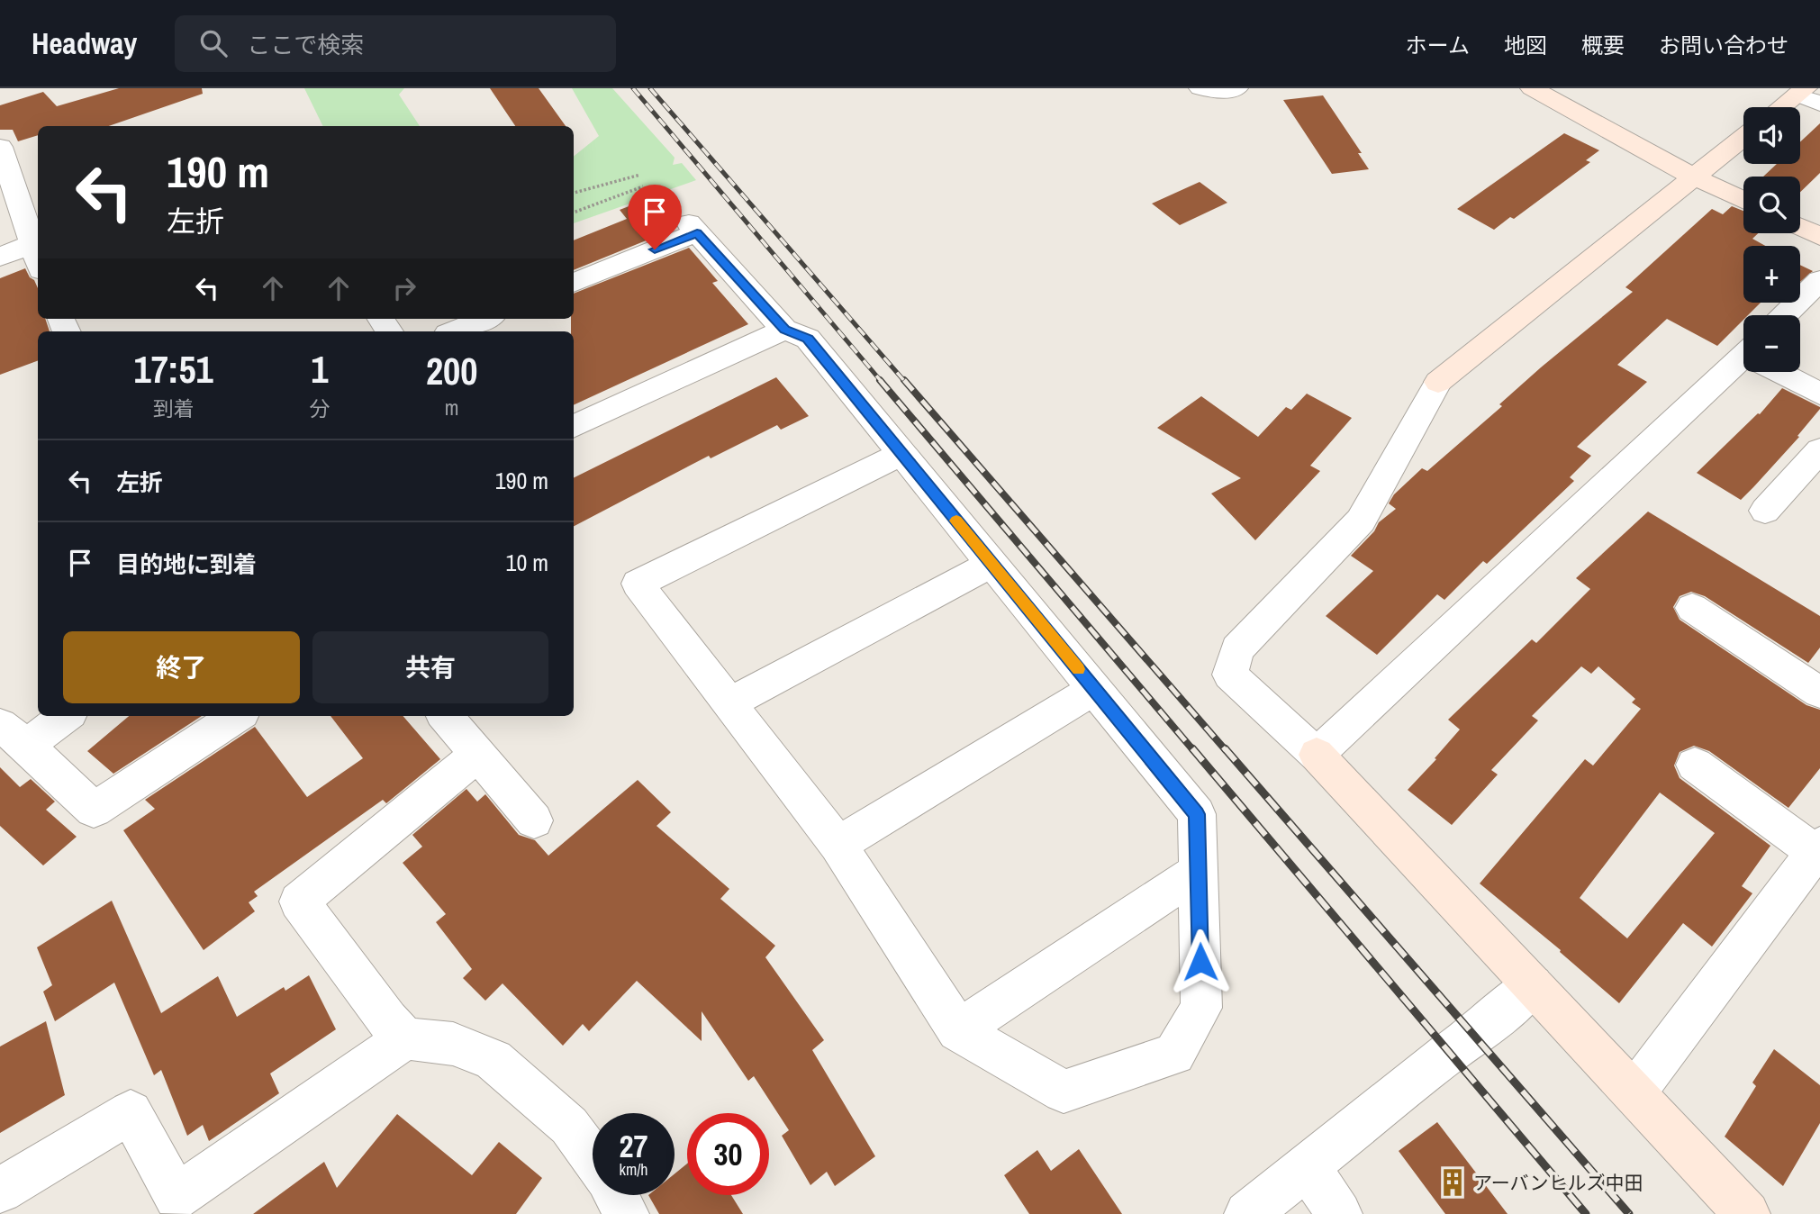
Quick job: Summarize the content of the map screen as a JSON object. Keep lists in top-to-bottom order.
{
  "places": {
    "building": ["アーバンヒルズ中田"]
  },
  "page": {
    "header": "Headway",
    "search": "ここで検索",
    "nav": [
      "ホーム",
      "地図",
      "概要",
      "お問い合わせ"
    ],
    "map_buttons": ["+", "−"],
    "turn": ["190 m", "左折"],
    "eta": [
      "17:51",
      "到着",
      "1",
      "分",
      "200",
      "m"
    ],
    "list": [
      {
        "name": "左折",
        "value": "190 m"
      },
      {
        "name": "目的地に到着",
        "value": "10 m"
      }
    ],
    "buttons": ["終了", "共有"],
    "speed": "27 km/h",
    "limit": "30"
  }
}
